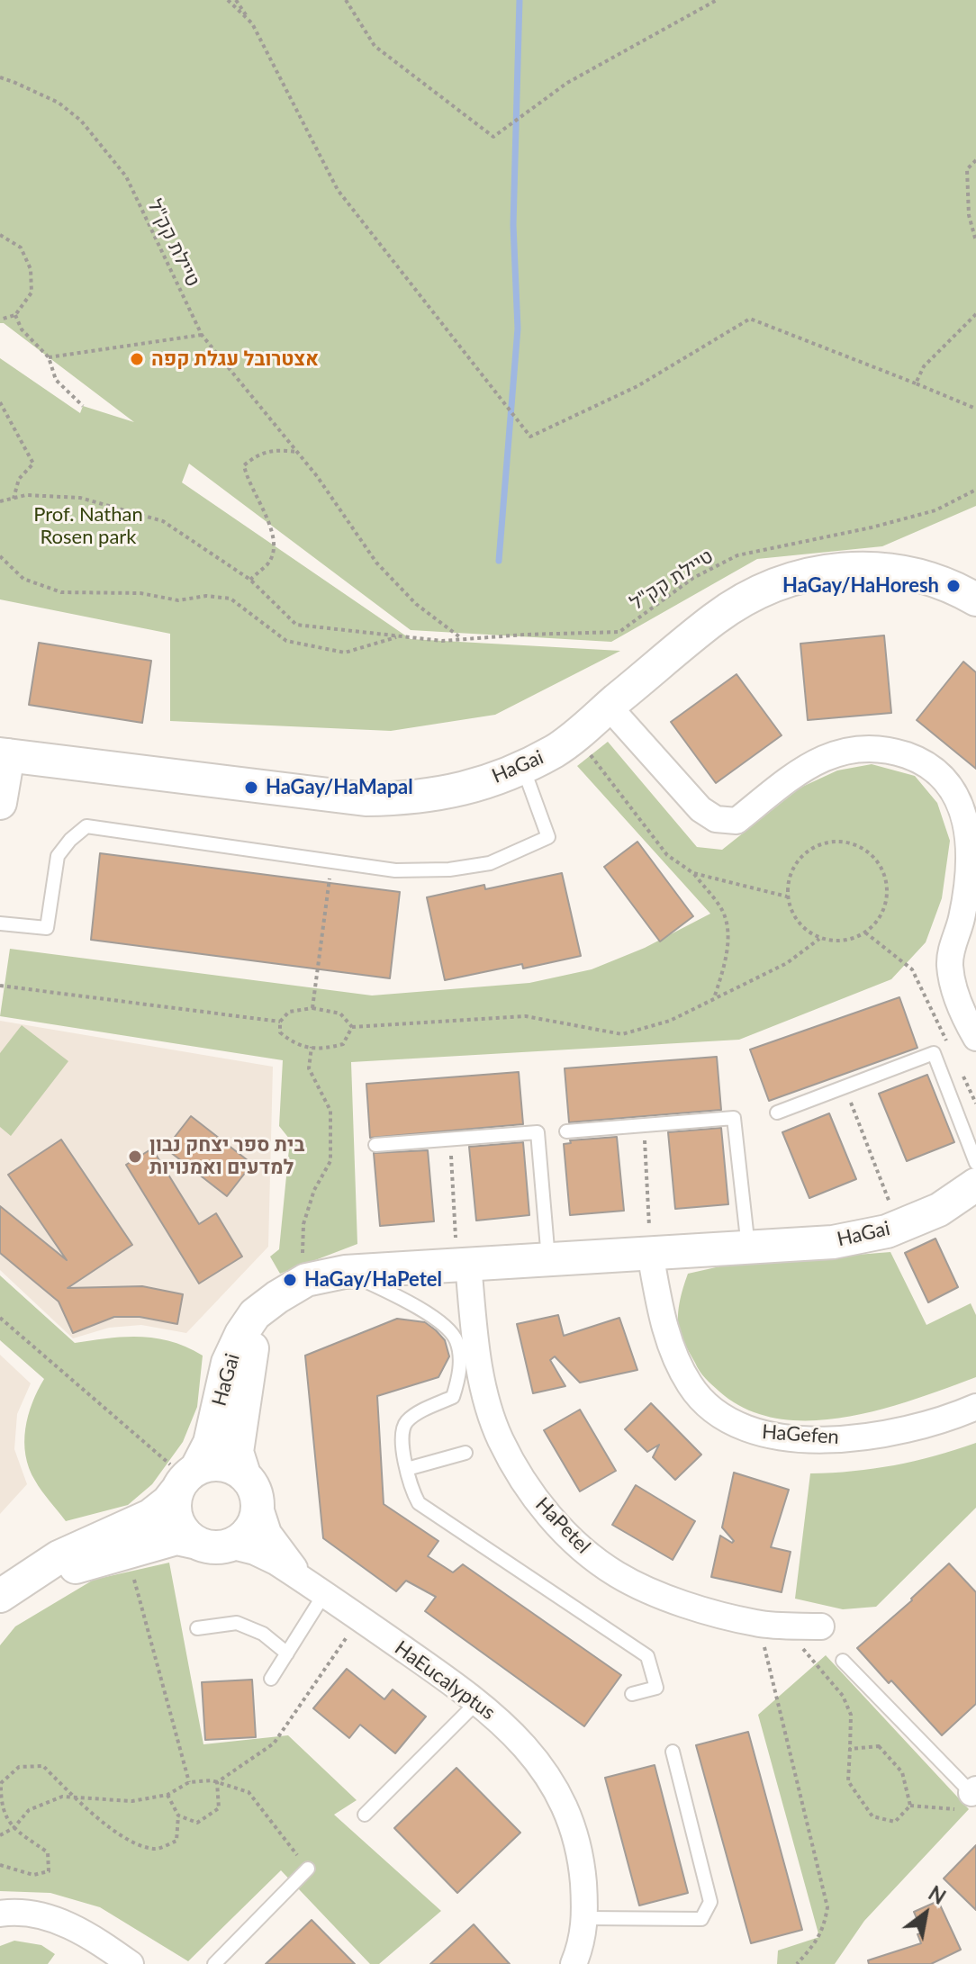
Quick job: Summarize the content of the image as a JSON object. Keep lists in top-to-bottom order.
{
  "streets": {
    "street": [
      "HaGai",
      "HaGefen",
      "HaPetel",
      "HaEucalyptus"
    ],
    "path": ["טיילת קק\"ל"]
  },
  "crossings": [
    ["HaGai", "HaGefen"],
    ["HaGai", "HaPetel"],
    ["HaGai", "HaEucalyptus"]
  ],
  "parks": ["Prof. Nathan Rosen park"],
  "places": [
    "אצטרובל עגלת קפה",
    "HaGay/HaHoresh",
    "HaGay/HaMapal",
    "בית ספר יצחק נבון למדעים ואמנויות",
    "HaGay/HaPetel"
  ],
  "north": "top right"
}
